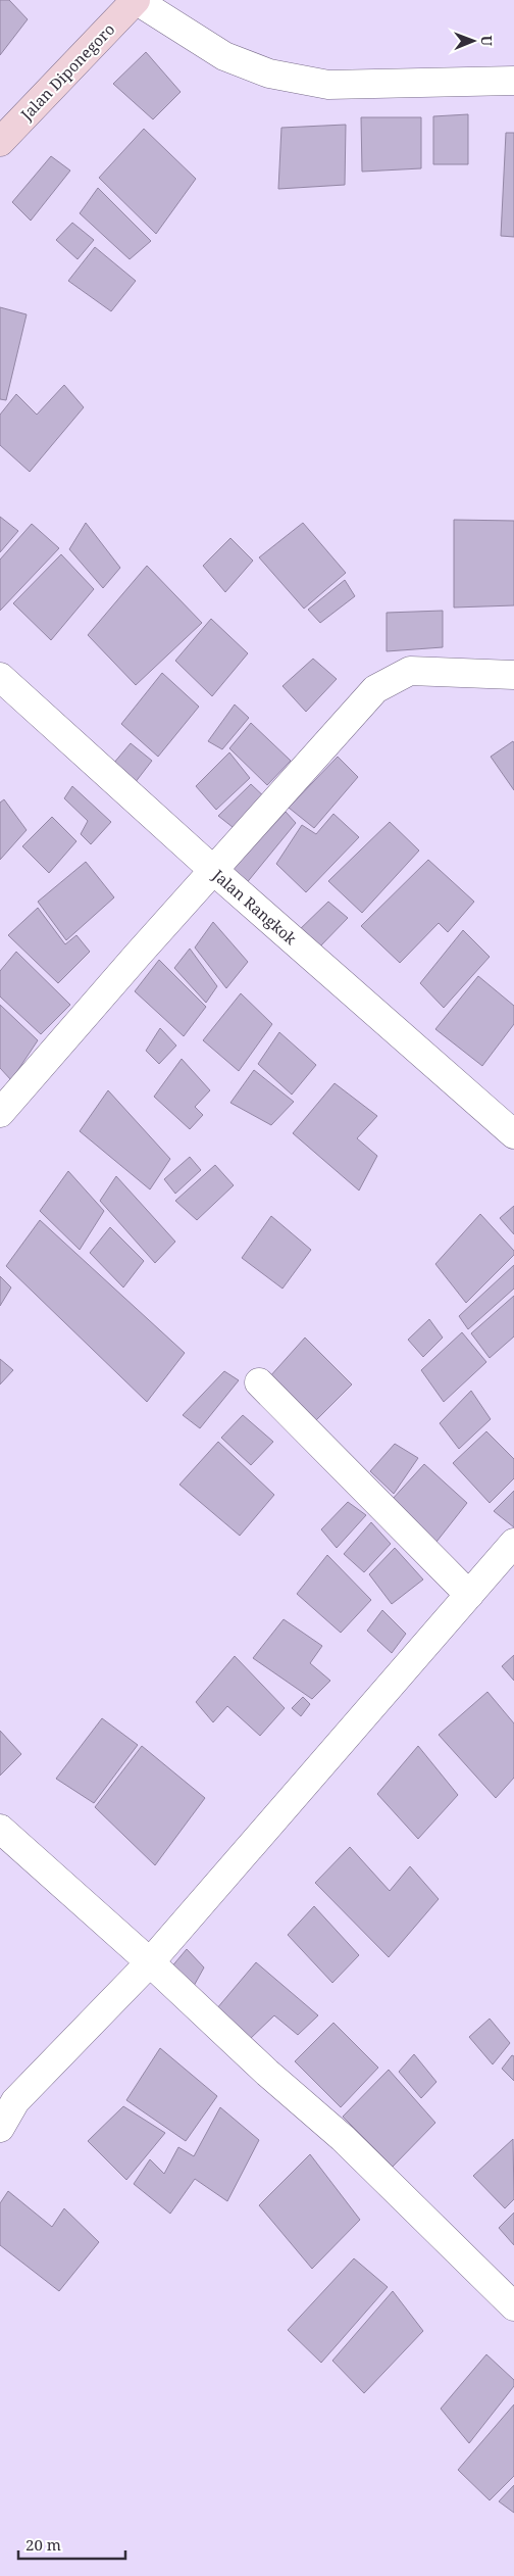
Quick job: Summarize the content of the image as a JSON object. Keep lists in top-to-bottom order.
{
  "streets": {
    "street": ["Jalan Diponegoro", "Jalan Rangkok"]
  },
  "scale_bar": "20 m",
  "north": "right"
}
